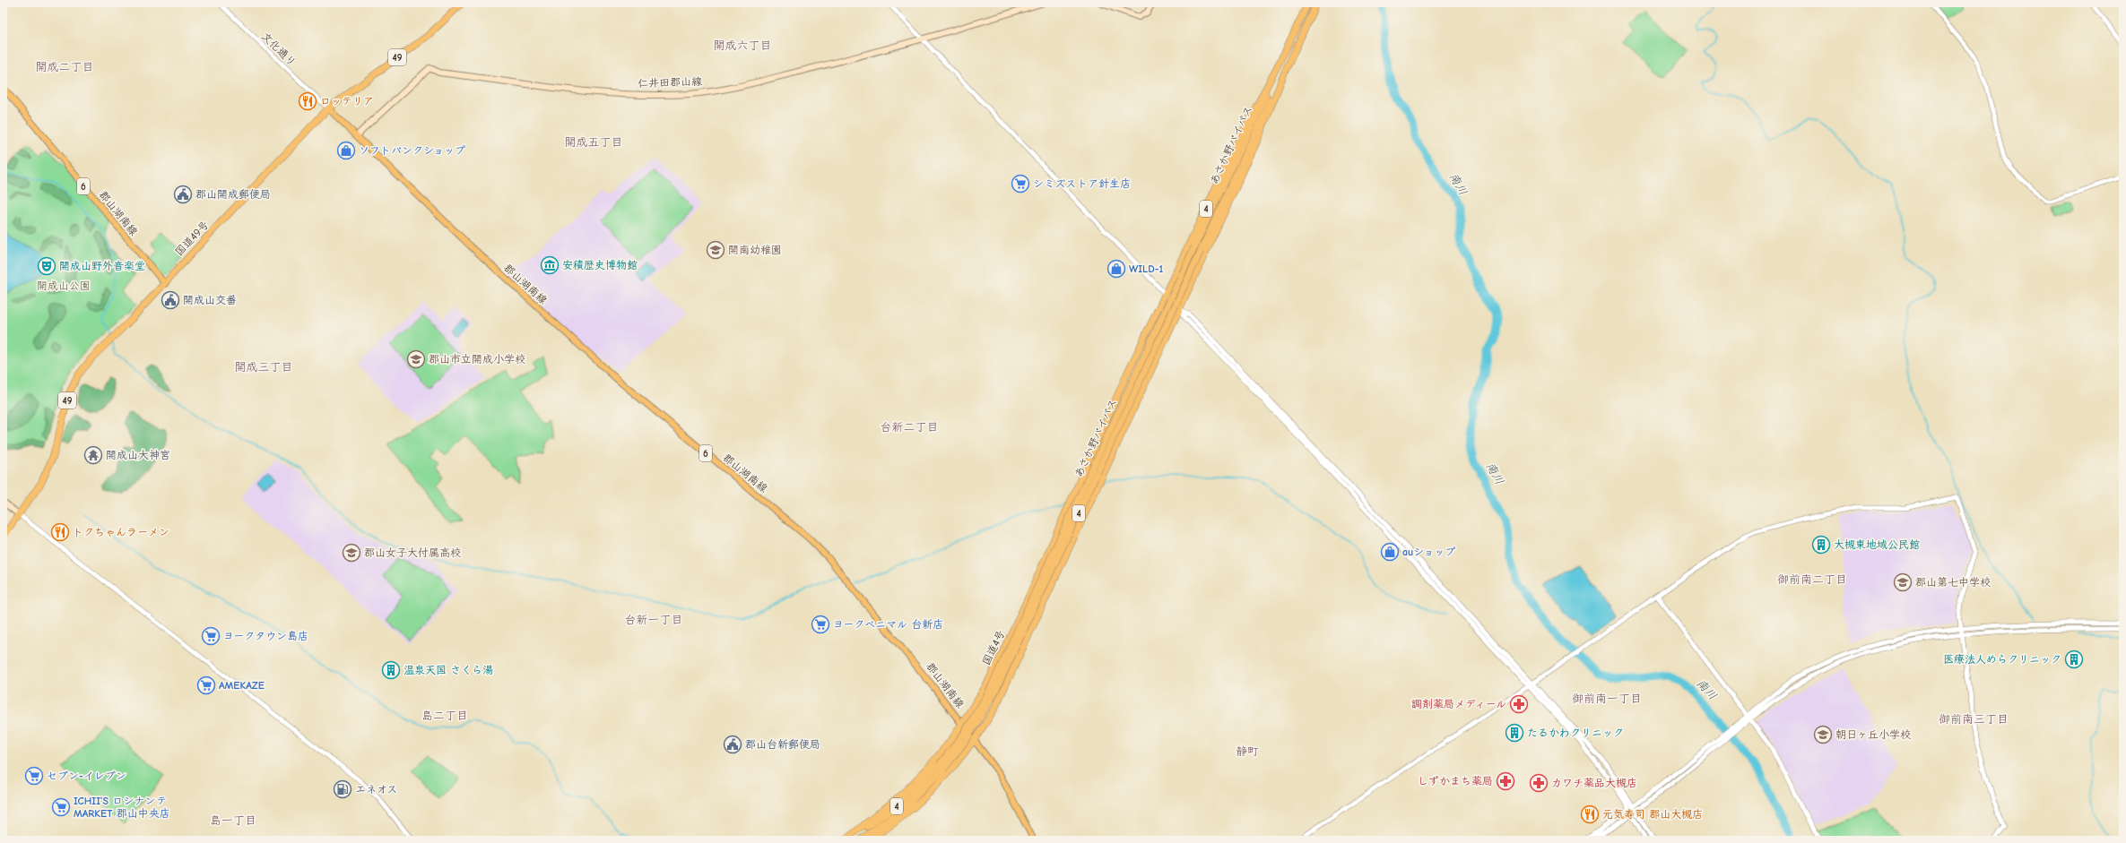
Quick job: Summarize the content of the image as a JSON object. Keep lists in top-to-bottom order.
{
  "streets": {
    "highway": [
      "49",
      "あさか野バイパス",
      "4",
      "国道49号",
      "国道4号"
    ],
    "main road": ["仁井田郡山線", "6", "郡山湖南線"],
    "street": ["文化通り"]
  },
  "crossings": [
    ["文化通り", "郡山湖南線"],
    ["文化通り", "国道49号"],
    ["仁井田郡山線", "郡山湖南線"],
    ["あさか野バイパス", "4"],
    ["あさか野バイパス", "国道4号"],
    ["4", "郡山湖南線"],
    ["4", "国道4号"],
    ["郡山湖南線", "国道49号"],
    ["郡山湖南線", "国道4号"]
  ],
  "districts": [
    "開成六丁目",
    "開成二丁目",
    "開成五丁目",
    "開成三丁目",
    "台新二丁目",
    "御前南二丁目",
    "台新一丁目",
    "御前南一丁目",
    "島二丁目",
    "御前南三丁目",
    "静町",
    "島一丁目"
  ],
  "water": ["南川"],
  "parks": ["開成山公園"],
  "places": {
    "restaurant": ["ロッテリア", "トクちゃんラーメン", "元気寿司 郡山大槻店"],
    "shop": ["ソフトバンクショップ", "WILD-1", "auショップ"],
    "supermarket": [
      "シミズストア針生店",
      "ヨークベニマル 台新店",
      "ヨークタウン島店",
      "AMEKAZE",
      "セブン-イレブン",
      "ICHII’S ロシナンテ MARKET 郡山中央店"
    ],
    "public building": ["郡山開成郵便局", "開成山交番", "郡山台新郵便局"],
    "school or university": [
      "開南幼稚園",
      "郡山市立開成小学校",
      "郡山女子大付属高校",
      "郡山第七中学校",
      "朝日ヶ丘小学校"
    ],
    "museum": ["安積歴史博物館"],
    "theatre": ["開成山野外音楽堂"],
    "temple": ["開成山大神宮"],
    "building": [
      "大槻東地域公民館",
      "医療法人めらクリニック",
      "温泉天国 さくら湯",
      "たるかわクリニック"
    ],
    "pharmacy": ["調剤薬局メディール", "しずかまち薬局", "カワチ薬品大槻店"],
    "fuel station": ["エネオス"]
  }
}
